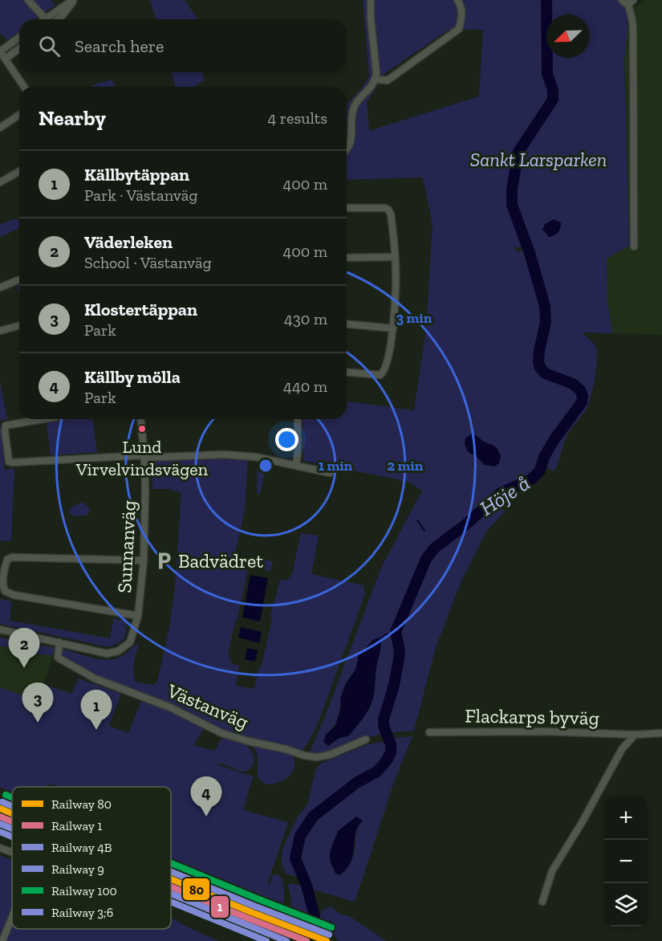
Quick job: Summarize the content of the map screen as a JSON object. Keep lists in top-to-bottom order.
{
  "streets": {
    "street": ["Sunnanväg", "Västanväg", "Flackarps byväg"]
  },
  "crossings": [
    ["Sunnanväg", "Västanväg"]
  ],
  "water": ["Höje å"],
  "parks": ["Sankt Larsparken"],
  "places": {
    "other": ["Lund Virvelvindsvägen"],
    "parking": ["Badvädret"]
  },
  "lines": [
    "rail line 100",
    "rail line 4B",
    "rail line 80",
    "rail line 1",
    "rail line 9",
    "rail line 3;6"
  ],
  "legend": [
    "Railway 80",
    "Railway 1",
    "Railway 4B",
    "Railway 9",
    "Railway 100",
    "Railway 3;6"
  ],
  "north": "bottom left",
  "page": {
    "search": "Search here",
    "heading": ["Nearby", "4 results"],
    "list": [
      {
        "mark": "1",
        "name": "Källbytäppan",
        "note": "Park · Västanväg",
        "value": "400 m"
      },
      {
        "mark": "2",
        "name": "Väderleken",
        "note": "School · Västanväg",
        "value": "400 m"
      },
      {
        "mark": "3",
        "name": "Klostertäppan",
        "note": "Park",
        "value": "430 m"
      },
      {
        "mark": "4",
        "name": "Källby mölla",
        "note": "Park",
        "value": "440 m"
      }
    ],
    "pins": [
      "2",
      "3",
      "1",
      "4"
    ],
    "map_buttons": ["+", "−"]
  },
  "rings": ["3 min", "1 min", "2 min"]
}
